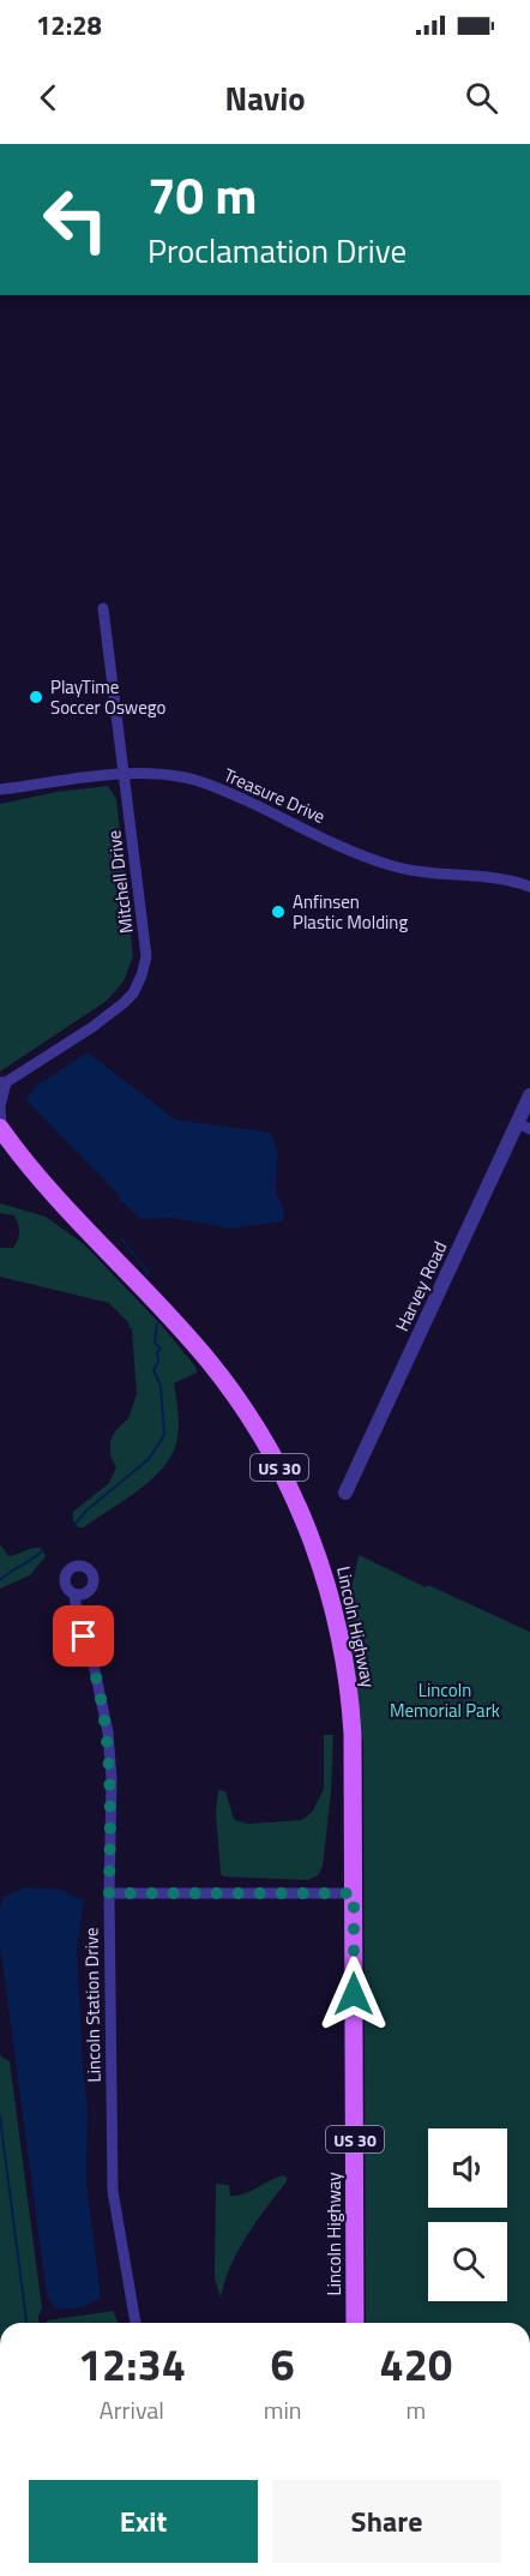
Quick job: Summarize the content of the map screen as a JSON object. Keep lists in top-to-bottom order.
{
  "streets": {
    "main road": ["US 30", "Lincoln Highway"],
    "street": [
      "Treasure Drive",
      "Mitchell Drive",
      "Harvey Road",
      "Lincoln Station Drive"
    ]
  },
  "crossings": [
    ["Treasure Drive", "Mitchell Drive"],
    ["Mitchell Drive", "Lincoln Highway"]
  ],
  "parks": ["Lincoln Memorial Park"],
  "places": ["PlayTime Soccer Oswego", "Anfinsen Plastic Molding"],
  "page": {
    "status": "12:28",
    "header": "Navio",
    "turn": ["70 m", "Proclamation Drive"],
    "eta": [
      "12:34",
      "Arrival",
      "6",
      "min",
      "420",
      "m"
    ],
    "buttons": ["Exit", "Share"]
  }
}
